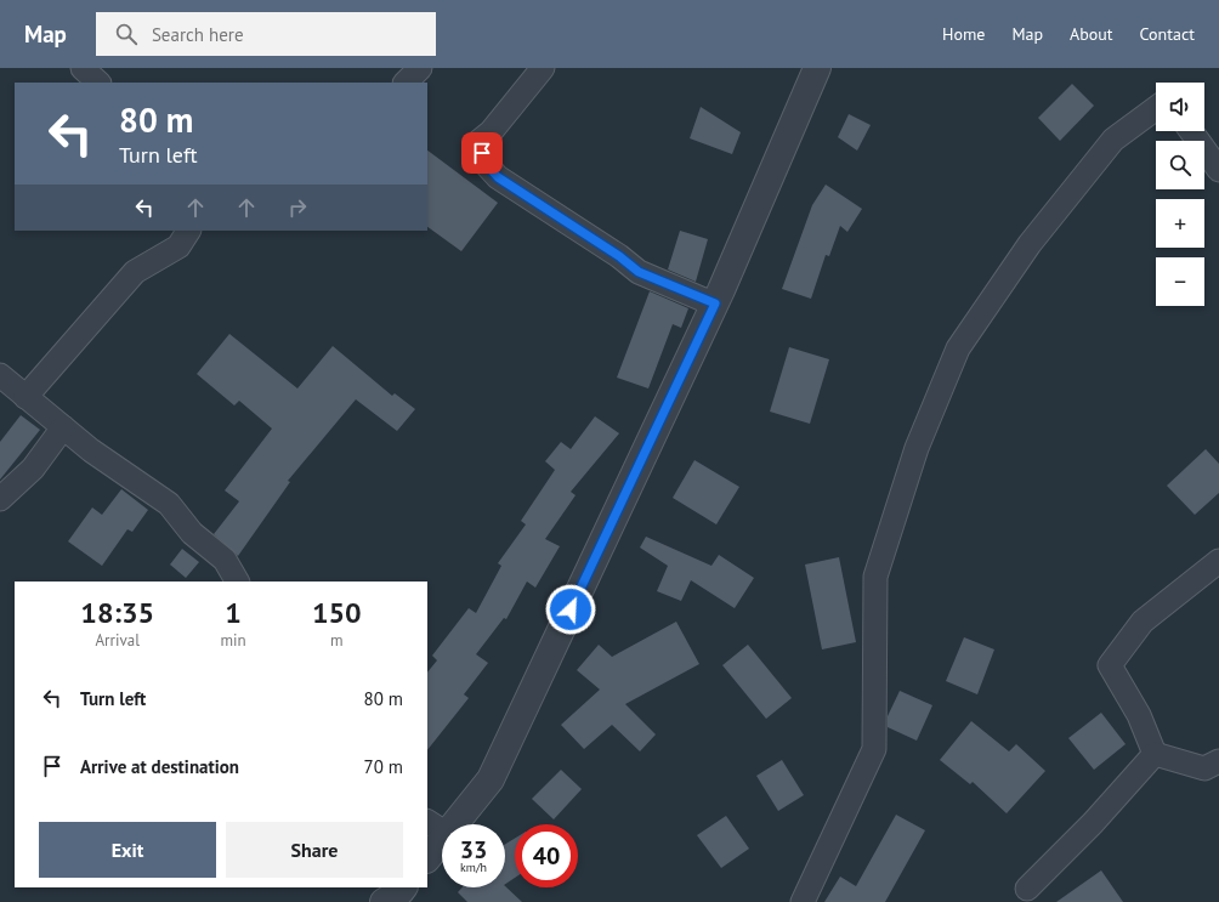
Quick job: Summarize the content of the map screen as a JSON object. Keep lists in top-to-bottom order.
{
  "page": {
    "header": "Map",
    "search": "Search here",
    "nav": [
      "Home",
      "Map",
      "About",
      "Contact"
    ],
    "map_buttons": ["+", "−"],
    "turn": ["80 m", "Turn left"],
    "eta": [
      "18:35",
      "Arrival",
      "1",
      "min",
      "150",
      "m"
    ],
    "list": [
      {
        "name": "Turn left",
        "value": "80 m"
      },
      {
        "name": "Arrive at destination",
        "value": "70 m"
      }
    ],
    "buttons": ["Exit", "Share"],
    "speed": "33 km/h",
    "limit": "40"
  }
}
